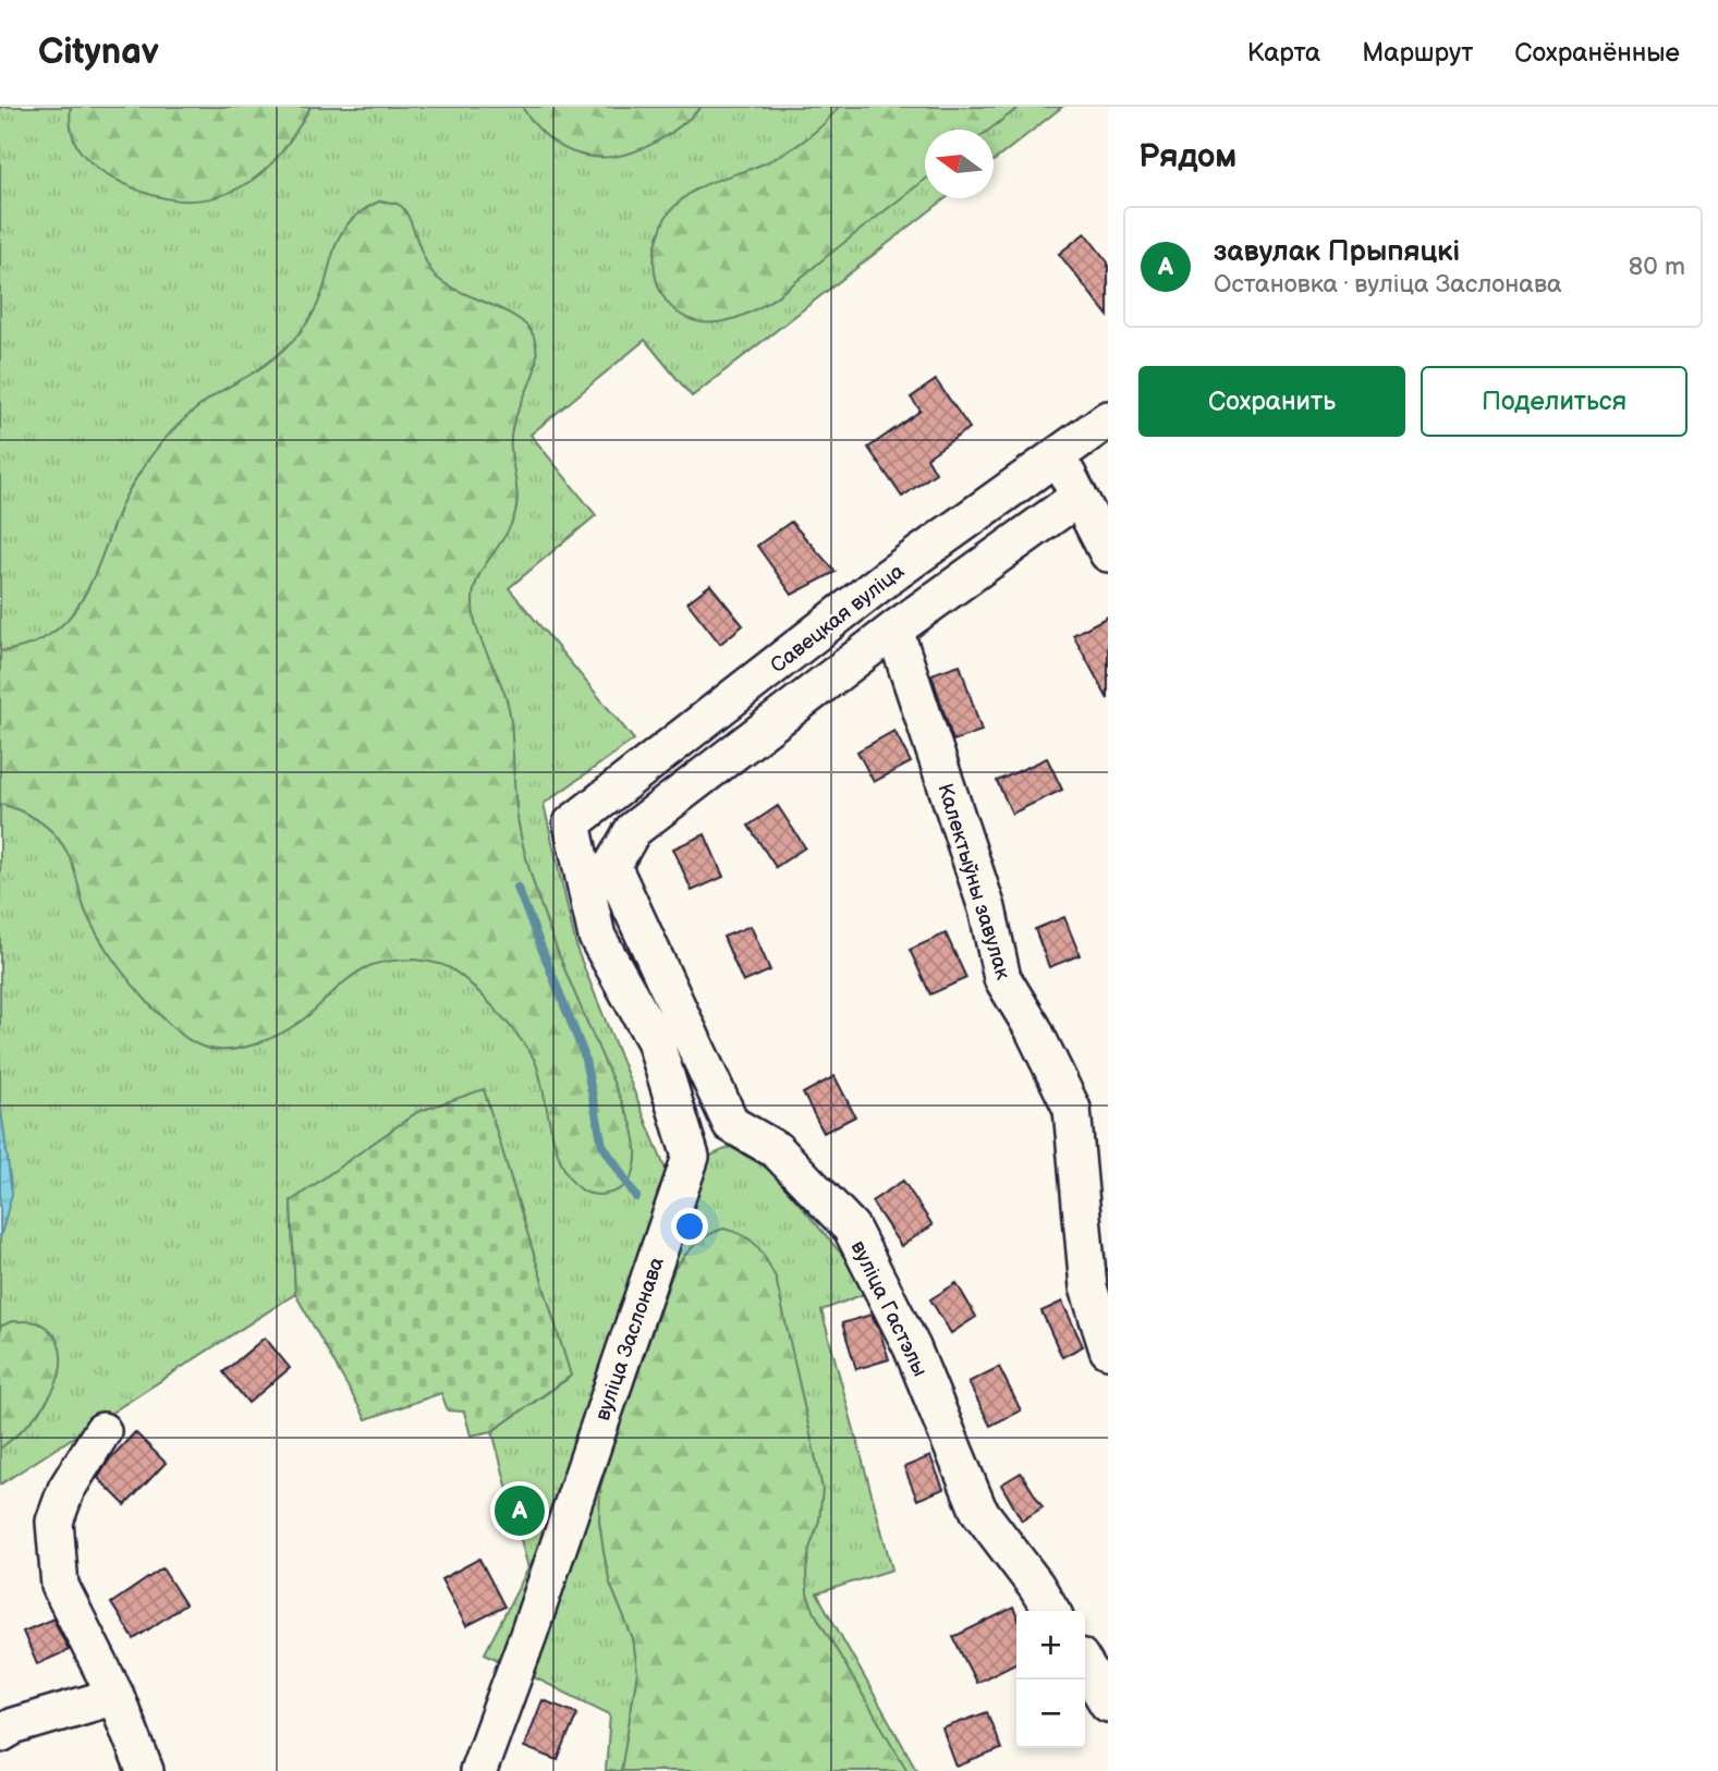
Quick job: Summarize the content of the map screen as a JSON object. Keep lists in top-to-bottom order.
{
  "streets": {
    "street": [
      "Савецкая вуліца",
      "Калектыўны завулак",
      "вуліца Гастэлы",
      "вуліца Заслонава"
    ]
  },
  "crossings": [
    ["Савецкая вуліца", "вуліца Заслонава"],
    ["Калектыўны завулак", "вуліца Гастэлы"]
  ],
  "north": "left",
  "page": {
    "header": "Citynav",
    "nav": ["Карта", "Маршрут", "Сохранённые"],
    "heading": "Рядом",
    "list": [
      {
        "mark": "A",
        "name": "завулак Прыпяцкі",
        "note": "Остановка · вуліца Заслонава",
        "value": "80 m"
      }
    ],
    "buttons": ["Сохранить", "Поделиться"],
    "pins": "A",
    "map_buttons": ["+", "−"]
  }
}
